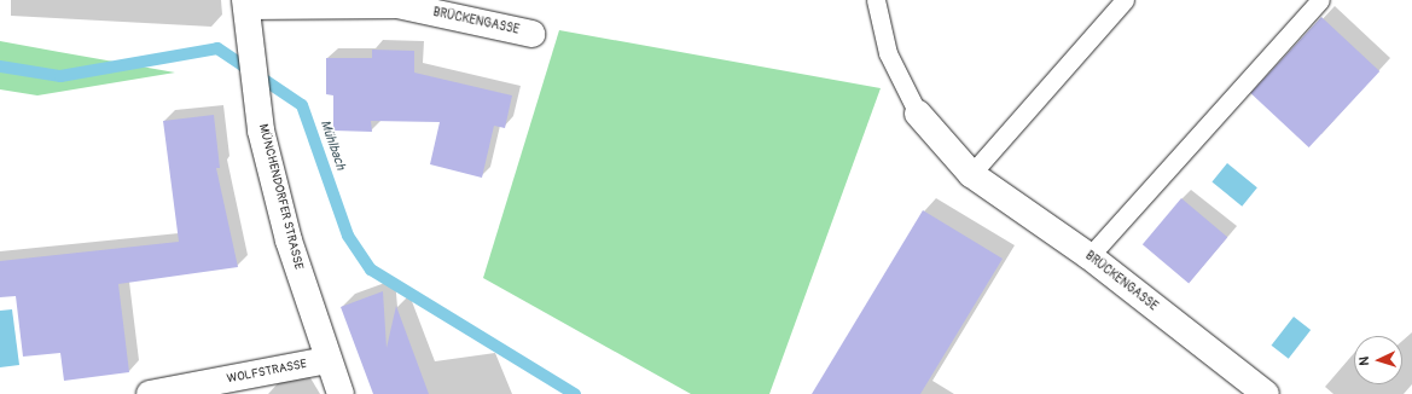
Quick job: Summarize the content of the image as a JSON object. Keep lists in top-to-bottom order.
{
  "streets": {
    "street": ["BRÜCKENGASSE", "MÜNCHENDORFER STRASSE", "WOLFSTRASSE"]
  },
  "crossings": [
    ["BRÜCKENGASSE", "MÜNCHENDORFER STRASSE"],
    ["MÜNCHENDORFER STRASSE", "WOLFSTRASSE"]
  ],
  "water": ["Mühlbach"],
  "north": "left"
}
